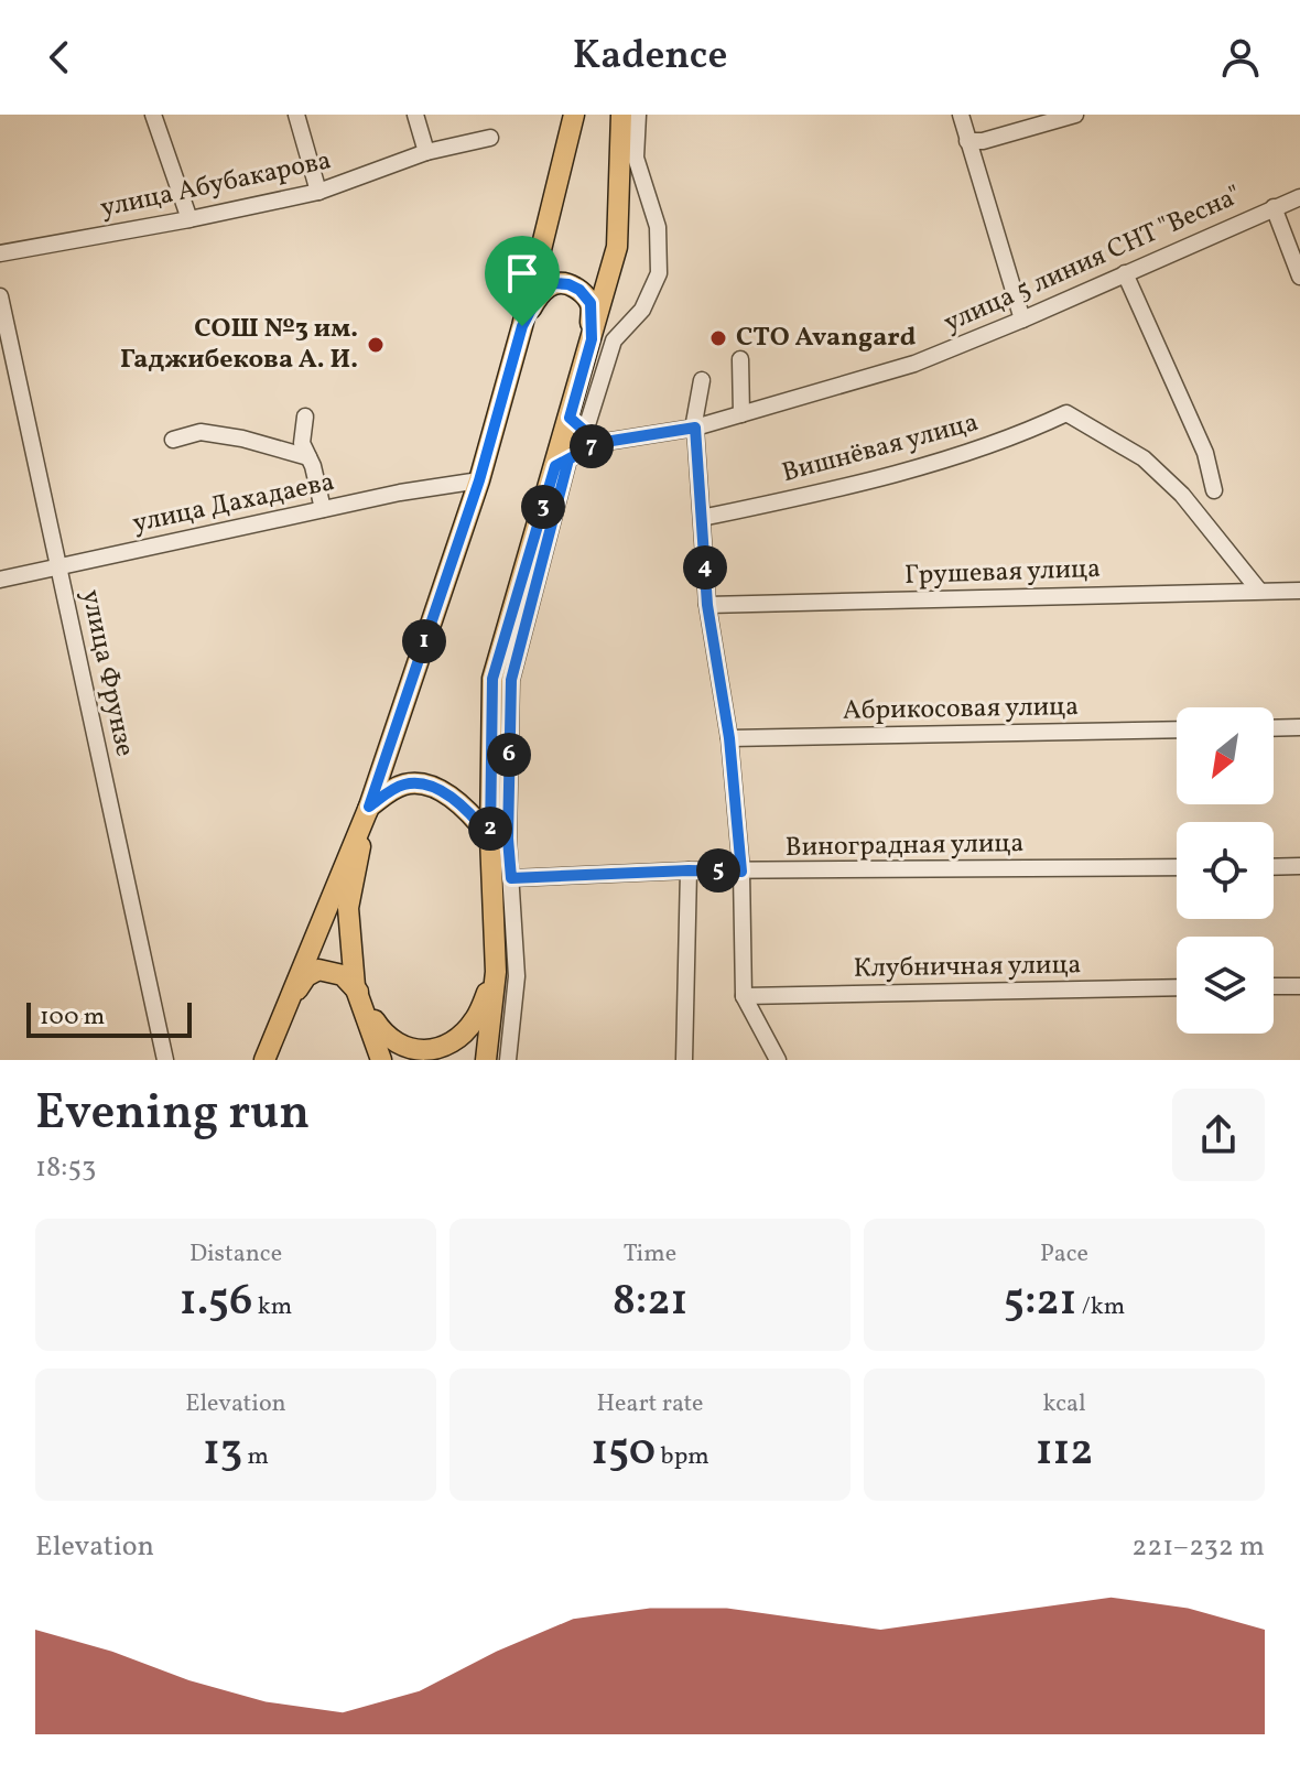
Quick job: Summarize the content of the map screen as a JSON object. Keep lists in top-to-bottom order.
{
  "streets": {
    "street": [
      "улица Абубакарова",
      "улица 5 линия СНТ \"Весна\"",
      "Вишнёвая улица",
      "улица Дахадаева",
      "Грушевая улица",
      "улица Фрунзе",
      "Абрикосовая улица",
      "Виноградная улица",
      "Клубничная улица"
    ]
  },
  "crossings": [
    ["Вишнёвая улица", "Грушевая улица"],
    ["улица Дахадаева", "улица Фрунзе"]
  ],
  "places": ["СТО Avangard", "СОШ №3 им. Гаджибекова А. И."],
  "scale_bar": "100 m",
  "north": "bottom left",
  "page": {
    "header": "Kadence",
    "pins": [
      "7",
      "3",
      "4",
      "1",
      "6",
      "2",
      "5"
    ],
    "scale": "100 m",
    "heading": ["Evening run", "18:53"],
    "stats": [
      ["Distance", "1.56 km"],
      ["Time", "8:21"],
      ["Pace", "5:21 /km"],
      ["Elevation", "13 m"],
      ["Heart rate", "150 bpm"],
      ["kcal", "112"]
    ],
    "chart": ["Elevation", "221–232 m"]
  }
}
